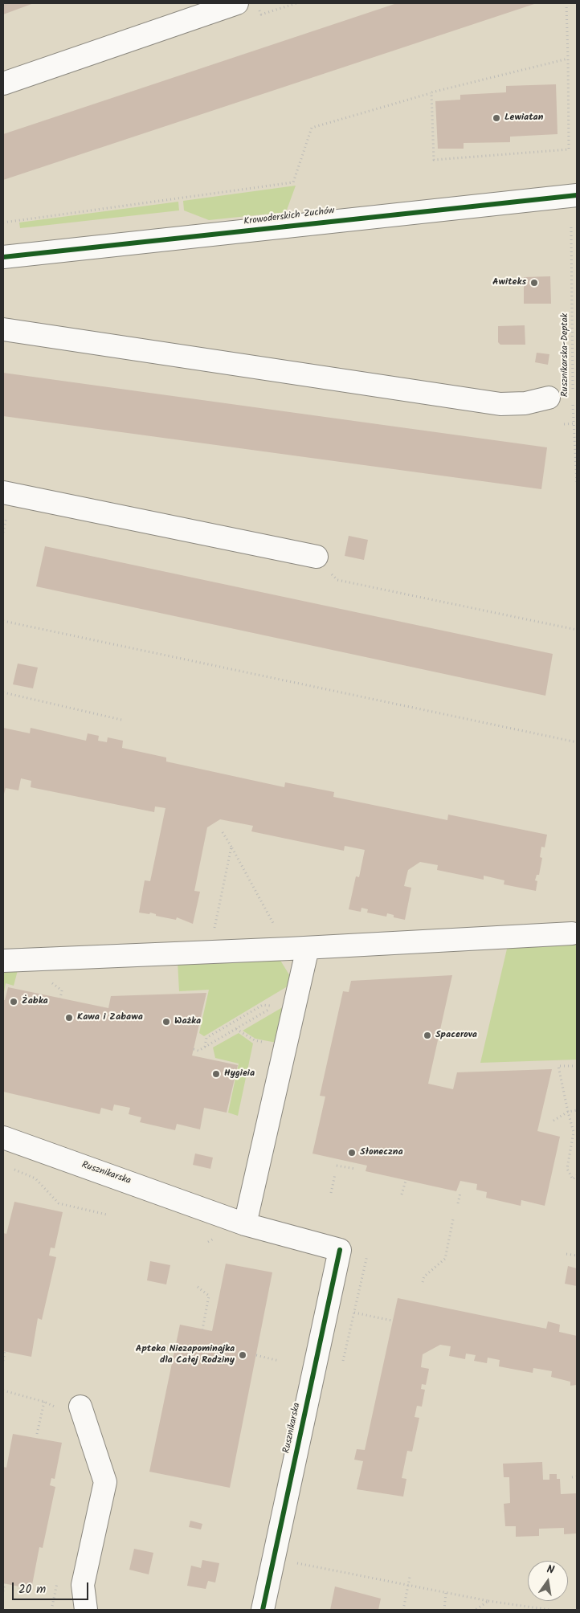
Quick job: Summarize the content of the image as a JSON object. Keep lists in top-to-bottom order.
{
  "streets": {
    "street": ["Krowoderskich Zuchów", "Rusznikarska"],
    "path": ["Rusznikarska-Deptak"]
  },
  "places": [
    "Lewiatan",
    "Awiteks",
    "Żabka",
    "Kawa i Zabawa",
    "Ważka",
    "Spacerova",
    "Hygieia",
    "Słoneczna",
    "Apteka Niezapominajka dla Całej Rodziny"
  ],
  "scale_bar": "20 m",
  "north": "top"
}
